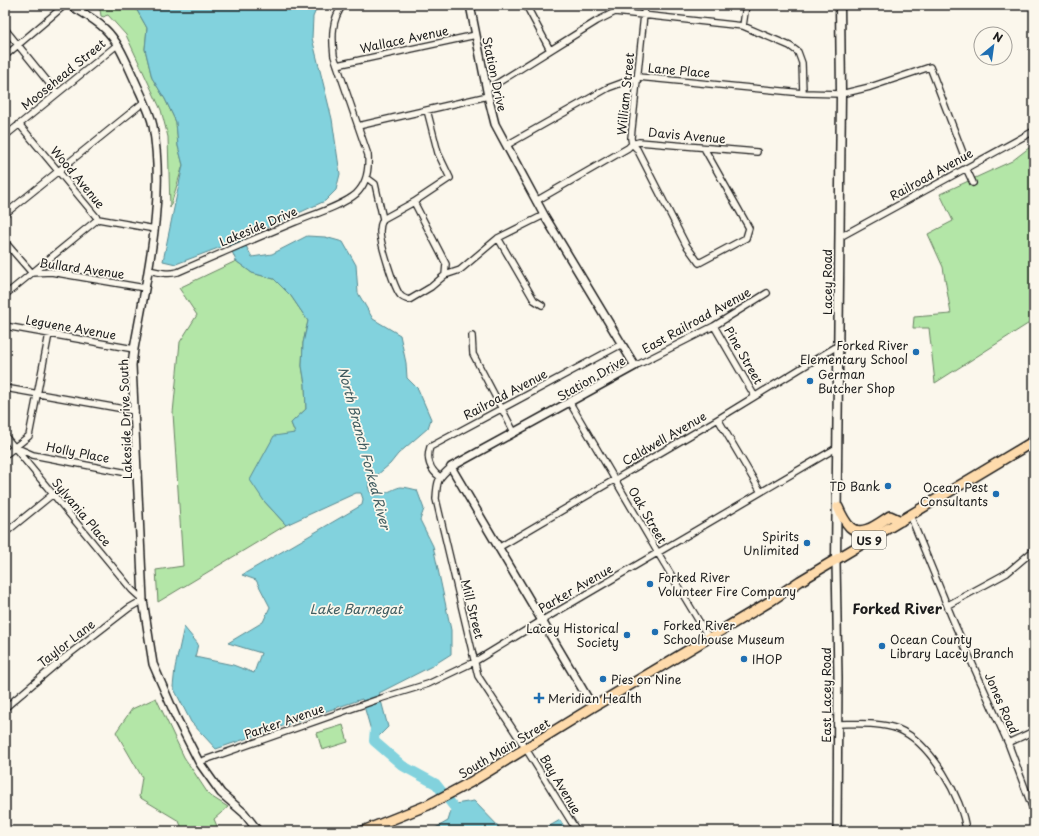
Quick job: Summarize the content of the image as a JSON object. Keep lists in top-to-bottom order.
{
  "streets": {
    "highway": ["US 9", "South Main Street"],
    "main road": ["Lacey Road"],
    "street": [
      "Wallace Avenue",
      "Lane Place",
      "Moosehead Street",
      "Station Drive",
      "William Street",
      "Davis Avenue",
      "Railroad Avenue",
      "Wood Avenue",
      "Lakeside Drive",
      "Bullard Avenue",
      "East Railroad Avenue",
      "Leguene Avenue",
      "Pine Street",
      "Lakeside Drive South",
      "Caldwell Avenue",
      "Holly Place",
      "Sylvania Place",
      "Oak Street",
      "Parker Avenue",
      "Mill Street",
      "Taylor Lane",
      "East Lacey Road",
      "Jones Road",
      "Bay Avenue"
    ]
  },
  "crossings": [
    ["Wallace Avenue", "Station Drive"],
    ["Lane Place", "Station Drive"],
    ["Lane Place", "William Street"],
    ["Lane Place", "Lacey Road"],
    ["Moosehead Street", "Wood Avenue"],
    ["Moosehead Street", "Lakeside Drive South"],
    ["Station Drive", "Davis Avenue"],
    ["Station Drive", "Railroad Avenue"],
    ["Station Drive", "East Railroad Avenue"],
    ["Station Drive", "Oak Street"],
    ["William Street", "Davis Avenue"],
    ["Railroad Avenue", "Lacey Road"],
    ["Railroad Avenue", "Mill Street"],
    ["Wood Avenue", "Lakeside Drive South"],
    ["Lakeside Drive", "Lakeside Drive South"],
    ["Bullard Avenue", "Lakeside Drive South"],
    ["Lacey Road", "Caldwell Avenue"],
    ["Lacey Road", "US 9"],
    ["Lacey Road", "Parker Avenue"],
    ["Lacey Road", "East Lacey Road"],
    ["Lacey Road", "South Main Street"],
    ["East Railroad Avenue", "Pine Street"],
    ["Leguene Avenue", "Lakeside Drive South"],
    ["Pine Street", "Caldwell Avenue"],
    ["Lakeside Drive South", "Holly Place"],
    ["Lakeside Drive South", "Sylvania Place"],
    ["Lakeside Drive South", "Parker Avenue"],
    ["Lakeside Drive South", "Taylor Lane"],
    ["Caldwell Avenue", "Oak Street"],
    ["Holly Place", "Sylvania Place"],
    ["Sylvania Place", "Taylor Lane"],
    ["Oak Street", "Parker Avenue"],
    ["Oak Street", "South Main Street"],
    ["US 9", "East Lacey Road"],
    ["US 9", "Jones Road"],
    ["US 9", "South Main Street"],
    ["Parker Avenue", "Mill Street"],
    ["Mill Street", "South Main Street"],
    ["Mill Street", "Bay Avenue"],
    ["East Lacey Road", "South Main Street"],
    ["South Main Street", "Bay Avenue"]
  ],
  "districts": ["Forked River"],
  "water": ["North Branch Forked River", "Lake Barnegat"],
  "places": {
    "other": [
      "Forked River Elementary School",
      "German Butcher Shop",
      "TD Bank",
      "Ocean Pest Consultants",
      "Spirits Unlimited",
      "Forked River Volunteer Fire Company",
      "Forked River Schoolhouse Museum",
      "Lacey Historical Society",
      "Ocean County Library Lacey Branch",
      "IHOP",
      "Pies on Nine"
    ],
    "health": ["Meridian Health"]
  },
  "north": "top right"
}
